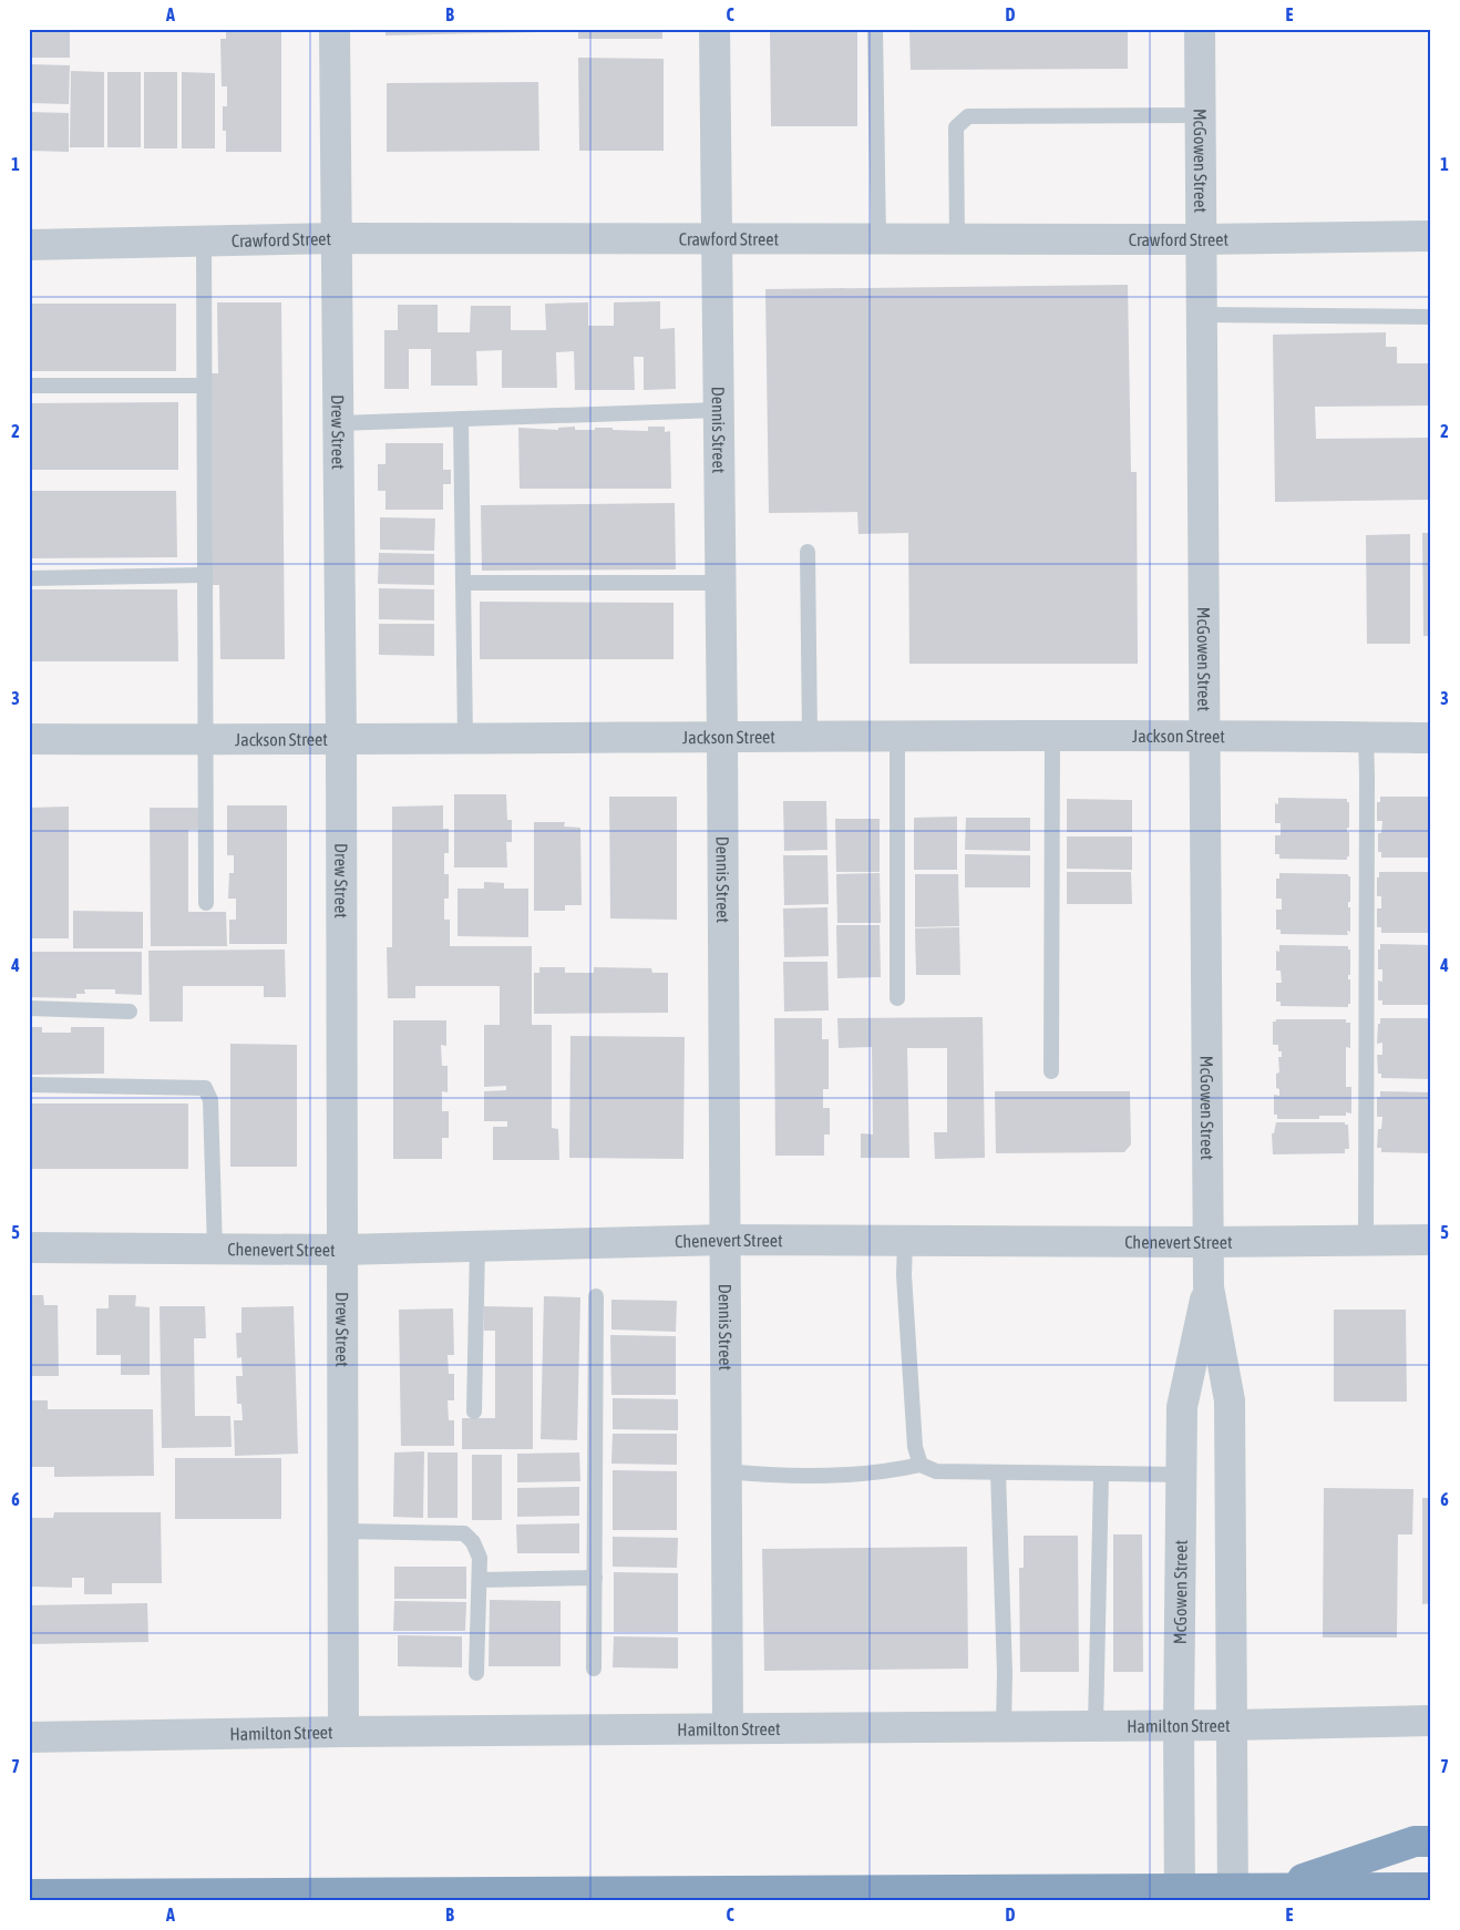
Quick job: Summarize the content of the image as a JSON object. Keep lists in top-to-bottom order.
{
  "streets": {
    "street": [
      "McGowen Street",
      "Crawford Street",
      "Dennis Street",
      "Drew Street",
      "Jackson Street",
      "Chenevert Street",
      "Hamilton Street"
    ]
  },
  "crossings": [
    ["McGowen Street", "Crawford Street"],
    ["McGowen Street", "Jackson Street"],
    ["McGowen Street", "Chenevert Street"],
    ["McGowen Street", "Hamilton Street"],
    ["Crawford Street", "Dennis Street"],
    ["Crawford Street", "Drew Street"],
    ["Dennis Street", "Jackson Street"],
    ["Dennis Street", "Chenevert Street"],
    ["Dennis Street", "Hamilton Street"],
    ["Drew Street", "Jackson Street"],
    ["Drew Street", "Chenevert Street"],
    ["Drew Street", "Hamilton Street"]
  ],
  "grid": {
    "columns": [
      "A",
      "B",
      "C",
      "D",
      "E"
    ],
    "rows": [
      "1",
      "2",
      "3",
      "4",
      "5",
      "6",
      "7"
    ]
  }
}
